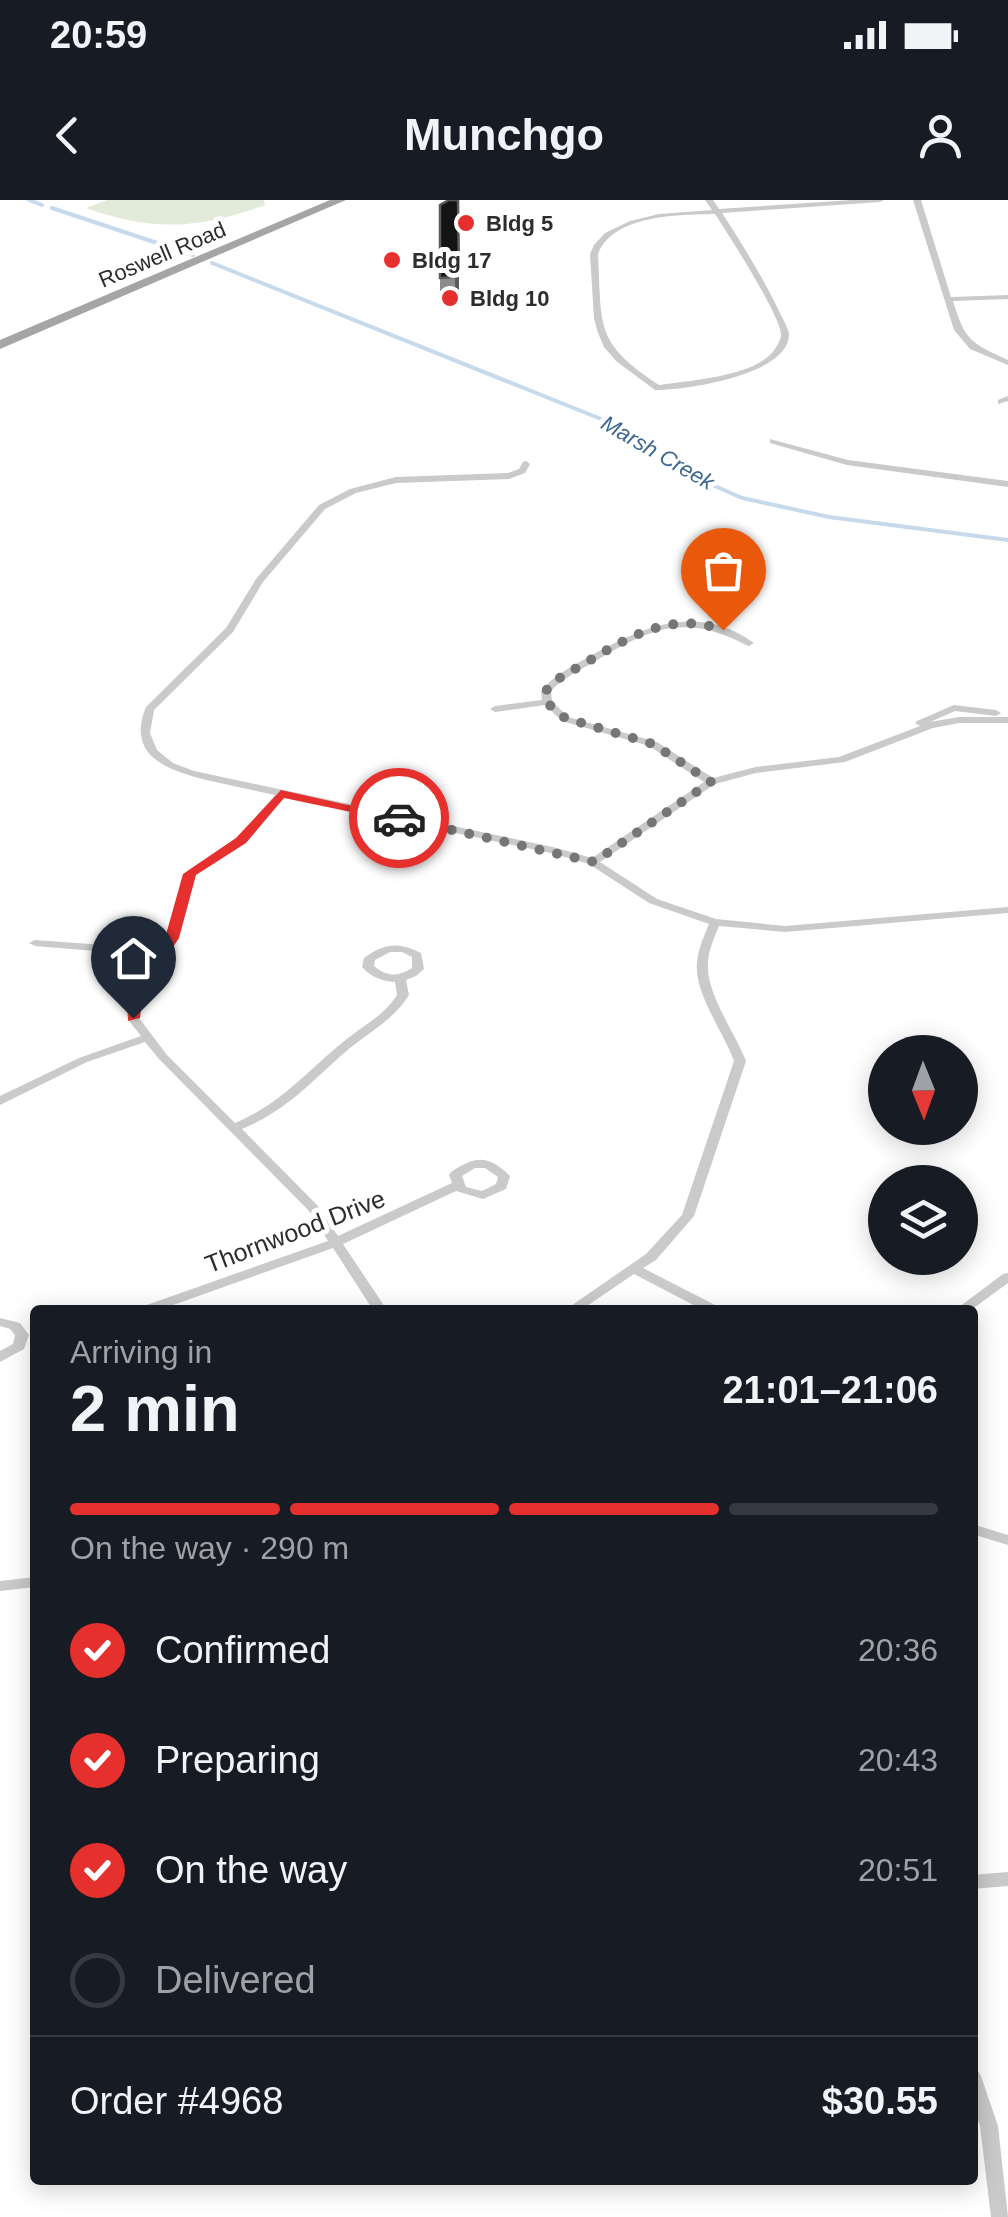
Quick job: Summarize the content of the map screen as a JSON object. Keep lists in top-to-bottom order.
{
  "streets": {
    "main road": ["Roswell Road"],
    "street": ["Thornwood Drive"]
  },
  "water": ["Marsh Creek"],
  "places": ["Bldg 5", "Bldg 17", "Bldg 10"],
  "north": "bottom",
  "page": {
    "status": "20:59",
    "header": "Munchgo",
    "heading": ["2 min", "Arriving in", "21:01–21:06"],
    "panel": ["Order #4968", "$30.55"],
    "bar": "On the way · 290 m",
    "list": [
      ["Confirmed", "20:36"],
      ["Preparing", "20:43"],
      ["On the way", "20:51"],
      "Delivered"
    ]
  }
}
